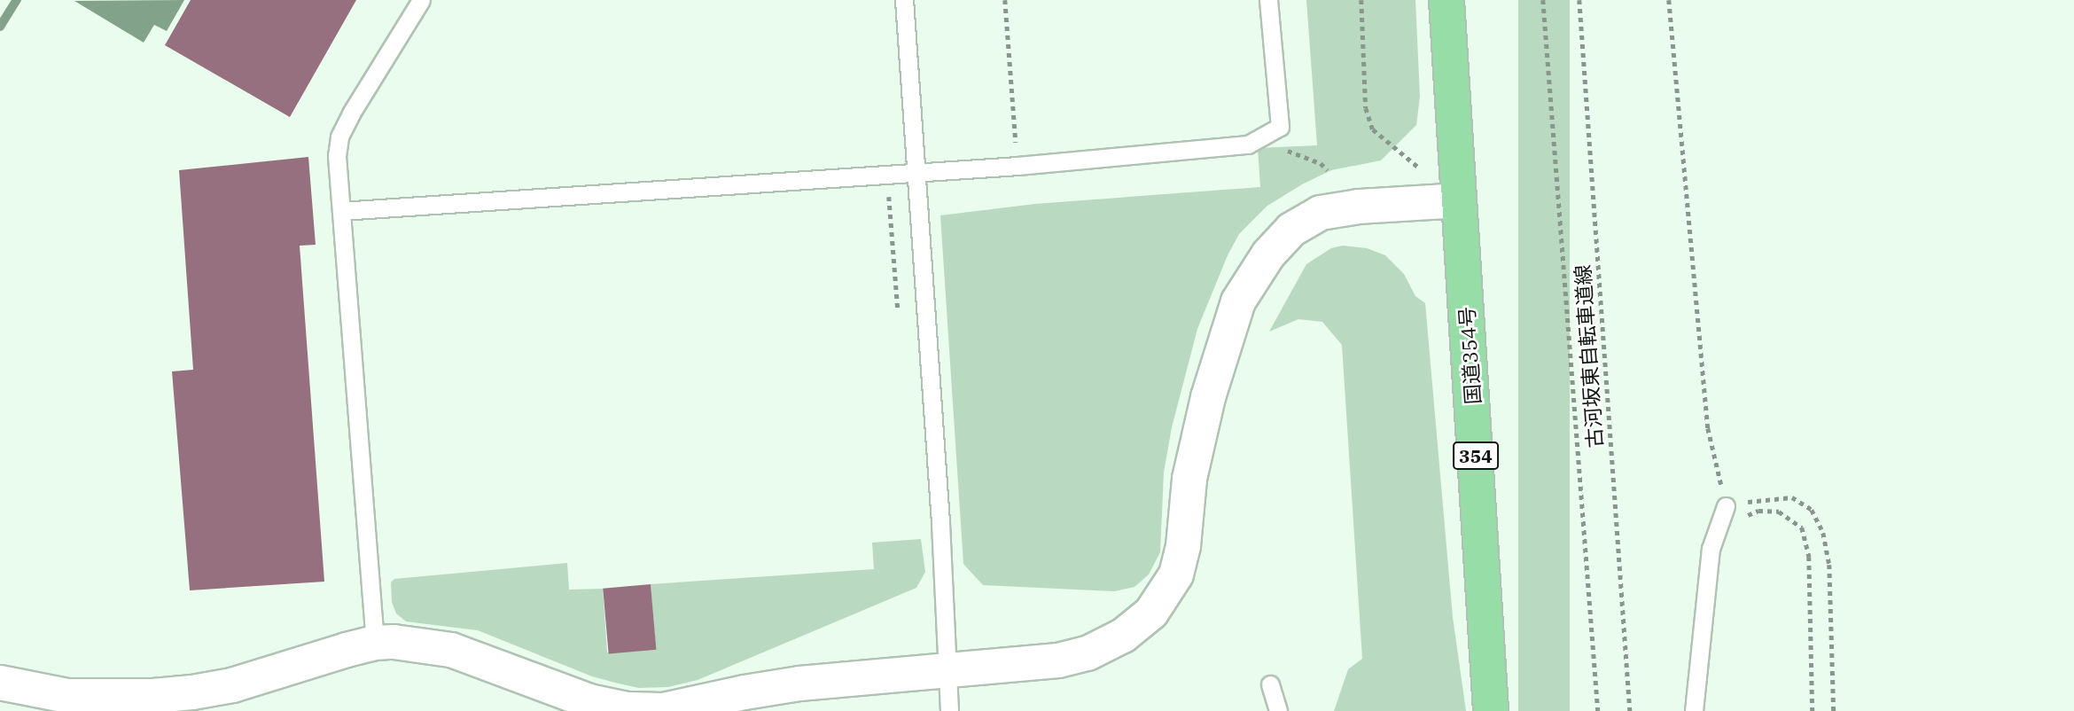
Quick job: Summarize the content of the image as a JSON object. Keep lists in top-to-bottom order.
{
  "streets": {
    "highway": ["国道354号", "354"],
    "path": ["古河坂東自転車道線"]
  }
}
